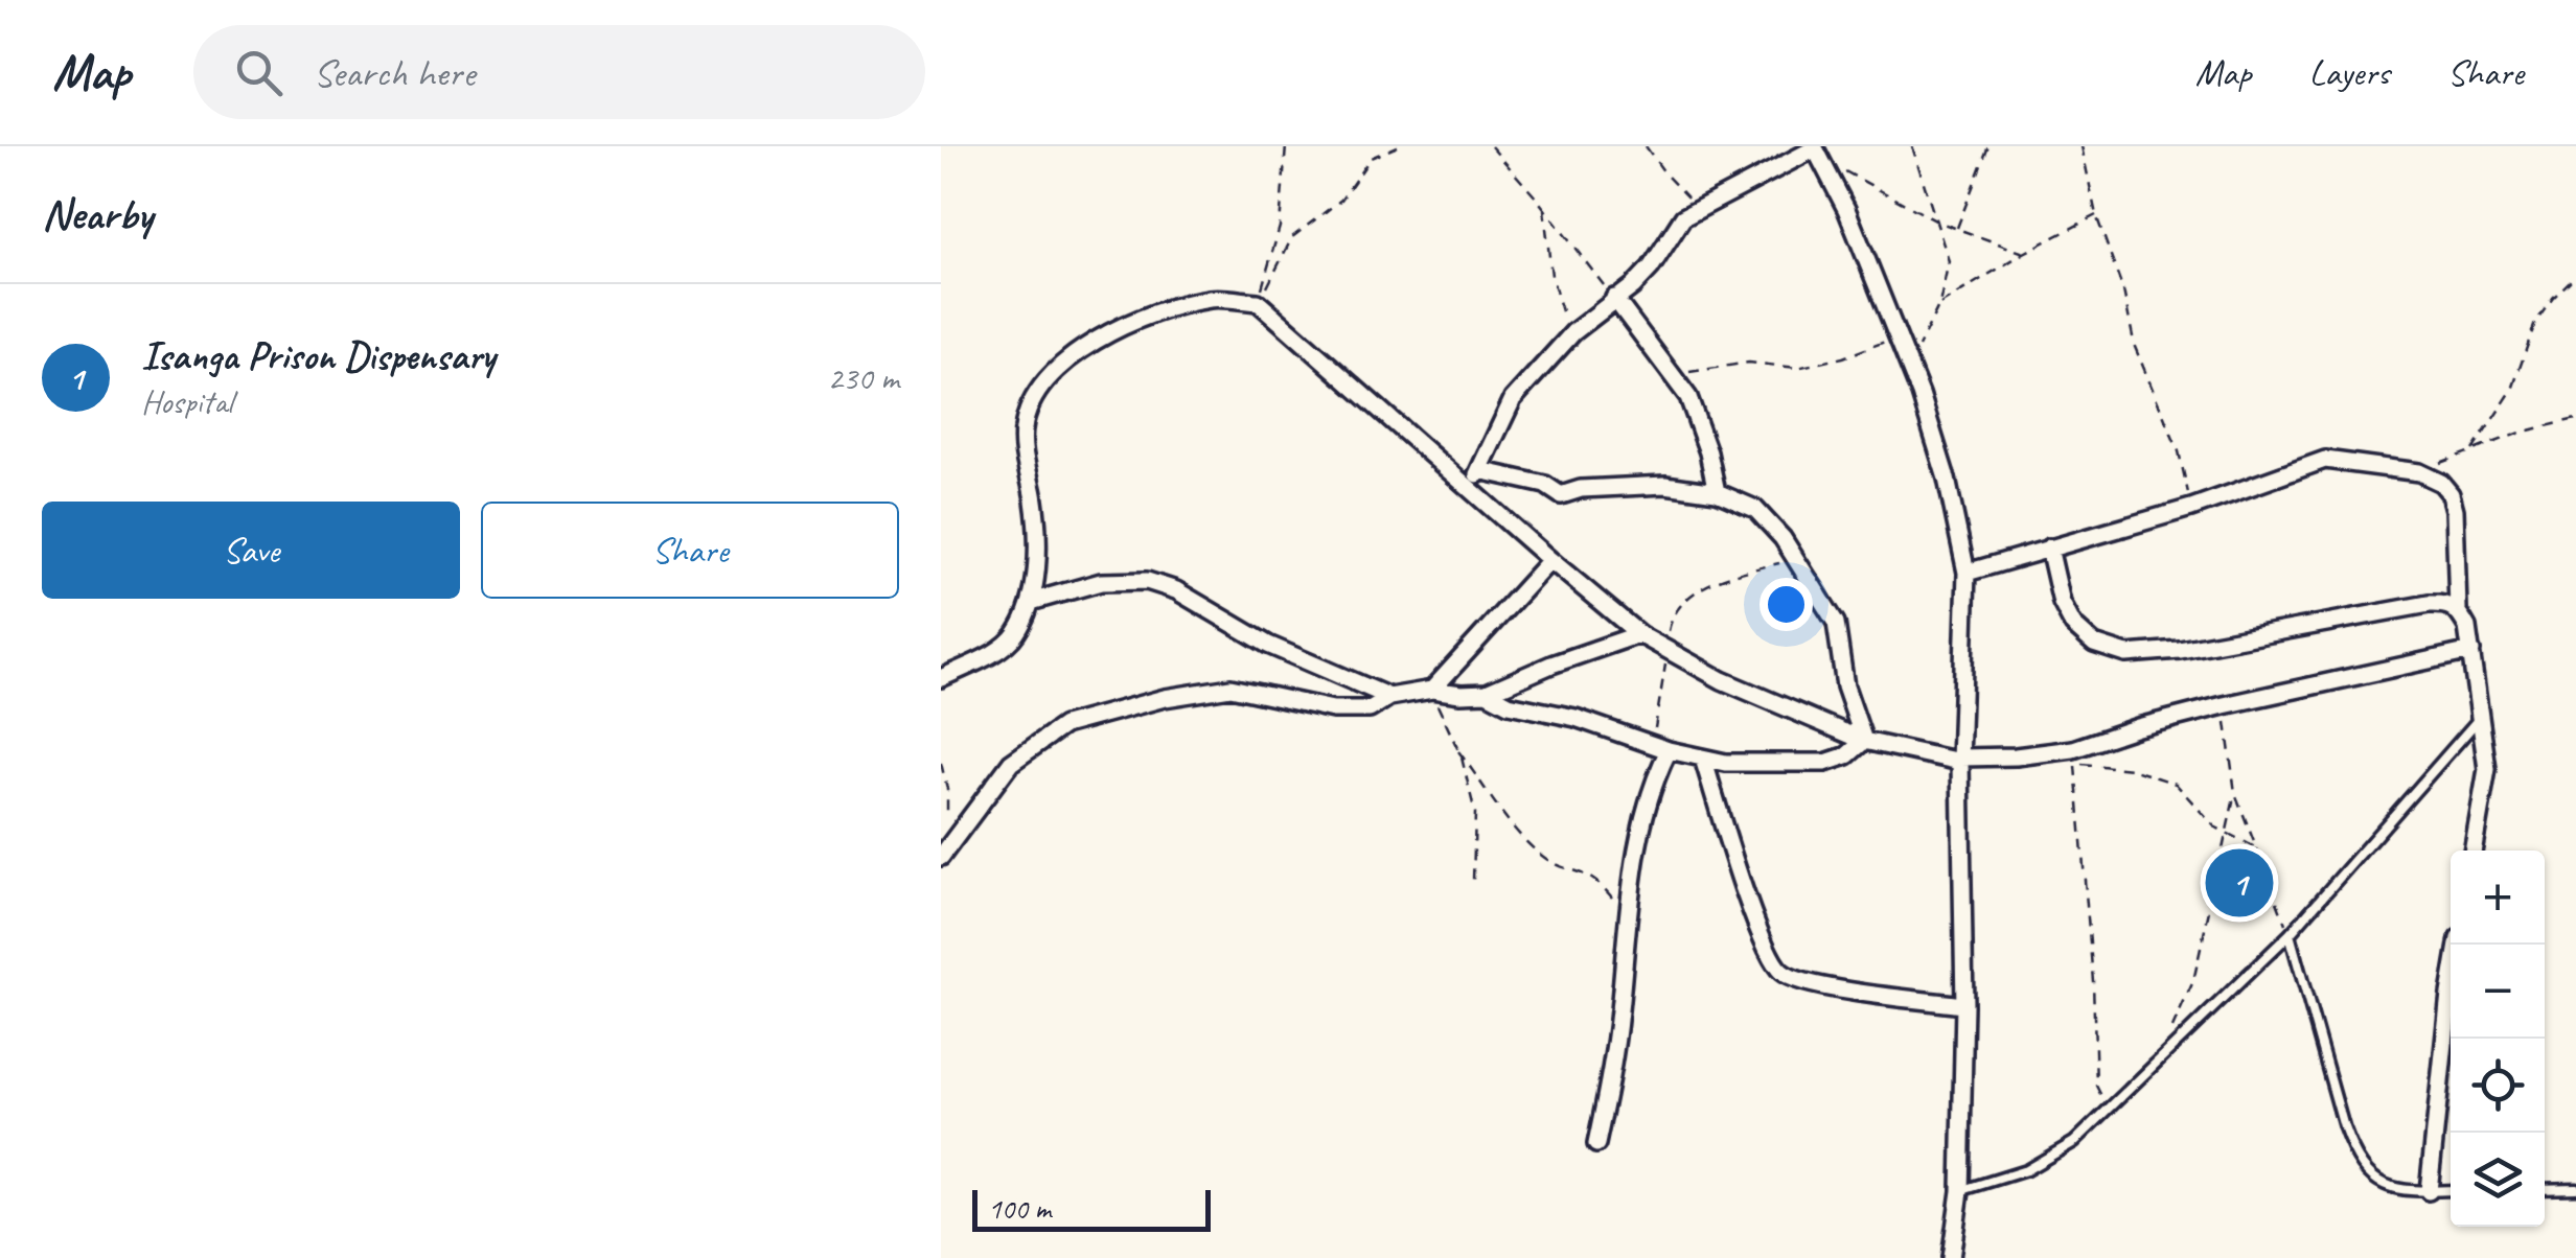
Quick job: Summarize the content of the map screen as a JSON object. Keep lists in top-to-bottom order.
{
  "scale_bar": "100 m",
  "page": {
    "header": "Map",
    "search": "Search here",
    "nav": ["Map", "Layers", "Share"],
    "heading": "Nearby",
    "list": [
      {
        "mark": "1",
        "name": "Isanga Prison Dispensary",
        "note": "Hospital",
        "value": "230 m"
      }
    ],
    "buttons": ["Save", "Share"],
    "pins": "1",
    "map_buttons": ["+", "−"],
    "scale": "100 m"
  }
}
